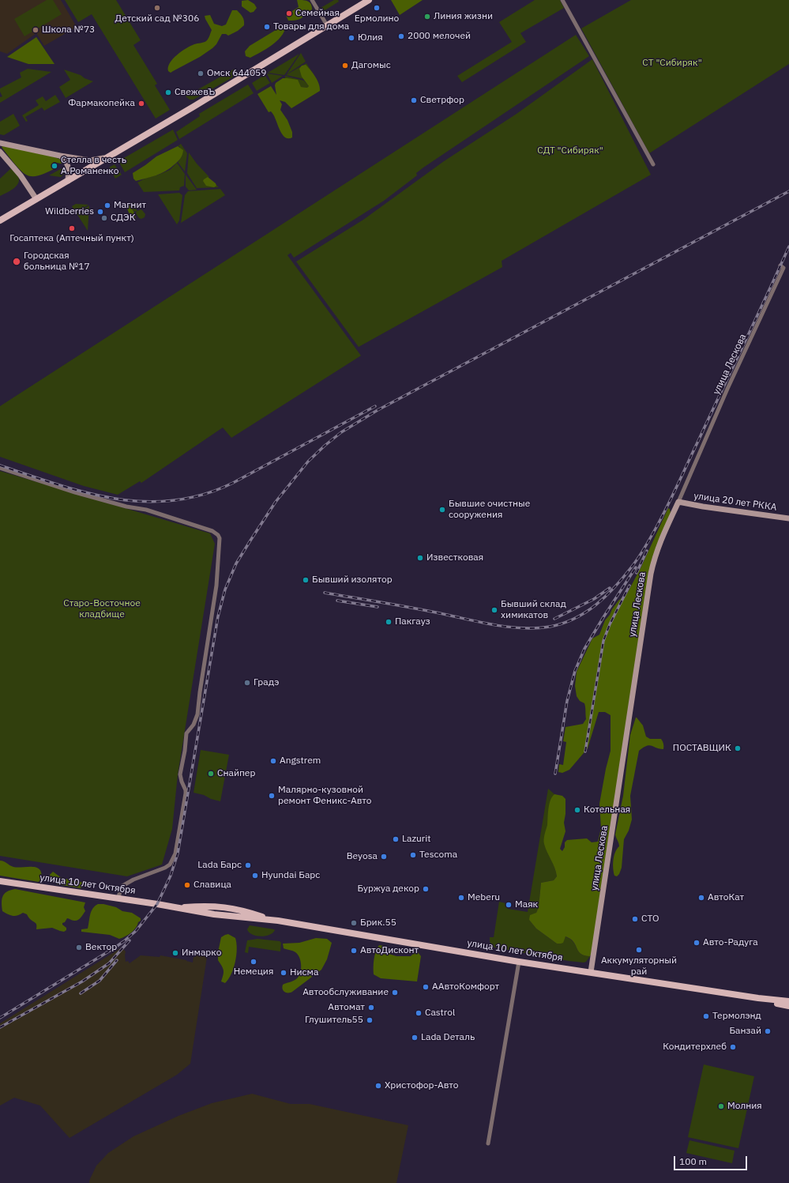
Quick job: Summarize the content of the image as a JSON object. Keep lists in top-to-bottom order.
{
  "streets": {
    "main road": ["улица Лескова", "улица 20 лет РККА", "улица 10 лет Октября"]
  },
  "crossings": [
    ["улица Лескова", "улица 20 лет РККА"],
    ["улица Лескова", "улица 10 лет Октября"]
  ],
  "parks": ["СТ \"Сибиряк\"", "СДТ \"Сибиряк\"", "Старо-Восточное кладбище"],
  "places": [
    "Детский сад №306",
    "Ермолино",
    "Семейная",
    "Линия жизни",
    "Товары для дома",
    "Школа №73",
    "2000 мелочей",
    "Юлия",
    "Дагомыс",
    "Омск 644059",
    "СвежевЪ",
    "Светрфор",
    "Фармакопейка",
    "Стелла в честь А.Романенко",
    "Магнит",
    "Wildberries",
    "СДЭК",
    "Госаптека (Аптечный пункт)",
    "Городская больница №17",
    "Бывшие очистные сооружения",
    "Известковая",
    "Бывший изолятор",
    "Бывший склад химикатов",
    "Пакгауз",
    "Градэ",
    "ПОСТАВЩИК",
    "Angstrem",
    "Снайпер",
    "Малярно-кузовной ремонт Феникс-Авто",
    "Котельная",
    "Lazurit",
    "Tescoma",
    "Beyosa",
    "Lada Барс",
    "Hyundai Барс",
    "Славица",
    "Буржуа декор",
    "Meberu",
    "АвтоКат",
    "Маяк",
    "СТО",
    "Брик.55",
    "Авто-Радуга",
    "Вектор",
    "Аккумуляторный рай",
    "АвтоДисконт",
    "Инмарко",
    "Немеция",
    "Нисма",
    "ААвтоКомфорт",
    "Автообслуживание",
    "Автомат",
    "Castrol",
    "Термолэнд",
    "Глушитель55",
    "Банзай",
    "Lada Dеталь",
    "Кондитерхлеб",
    "Христофор-Авто",
    "Молния"
  ],
  "scale_bar": "100 m"
}
